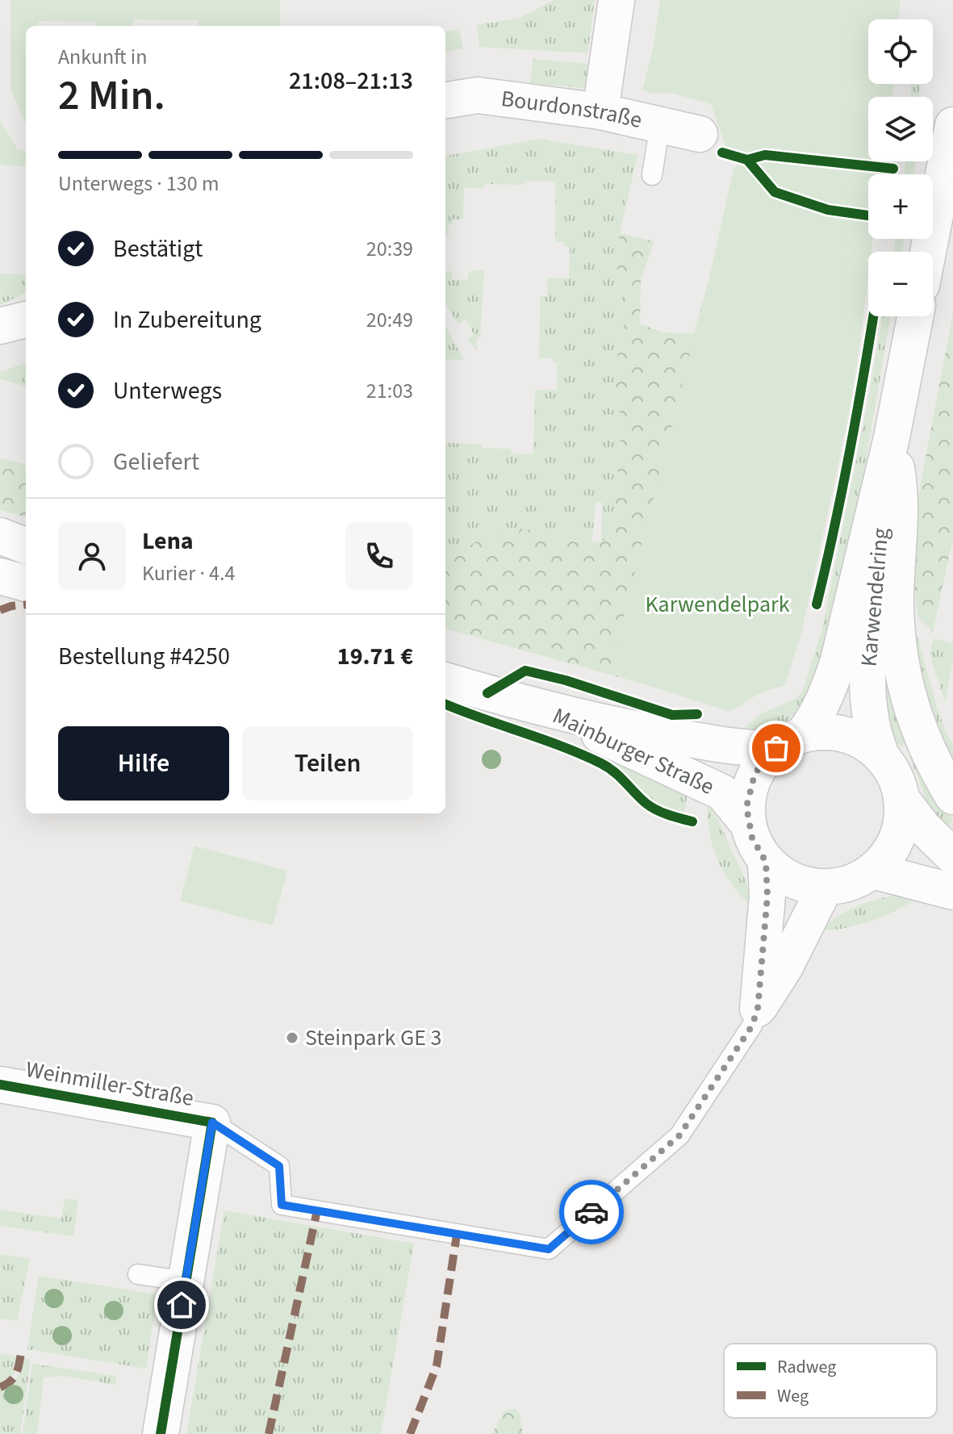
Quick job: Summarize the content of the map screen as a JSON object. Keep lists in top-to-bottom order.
{
  "streets": {
    "main road": [
      "Bourdonstraße",
      "Karwendelring",
      "Mainburger Straße",
      "Weinmiller-Straße"
    ]
  },
  "crossings": [
    ["Karwendelring", "Mainburger Straße"]
  ],
  "parks": ["Karwendelpark"],
  "places": ["Steinpark GE 3"],
  "legend": ["Radweg", "Weg"],
  "page": {
    "map_buttons": ["+", "−"],
    "heading": ["2 Min.", "Ankunft in", "21:08–21:13"],
    "panel": [
      "Lena",
      "Kurier · 4.4",
      "Bestellung #4250",
      "19.71 €"
    ],
    "bar": "Unterwegs · 130 m",
    "list": [
      ["Bestätigt", "20:39"],
      ["In Zubereitung", "20:49"],
      ["Unterwegs", "21:03"],
      "Geliefert"
    ],
    "buttons": ["Hilfe", "Teilen"]
  }
}
